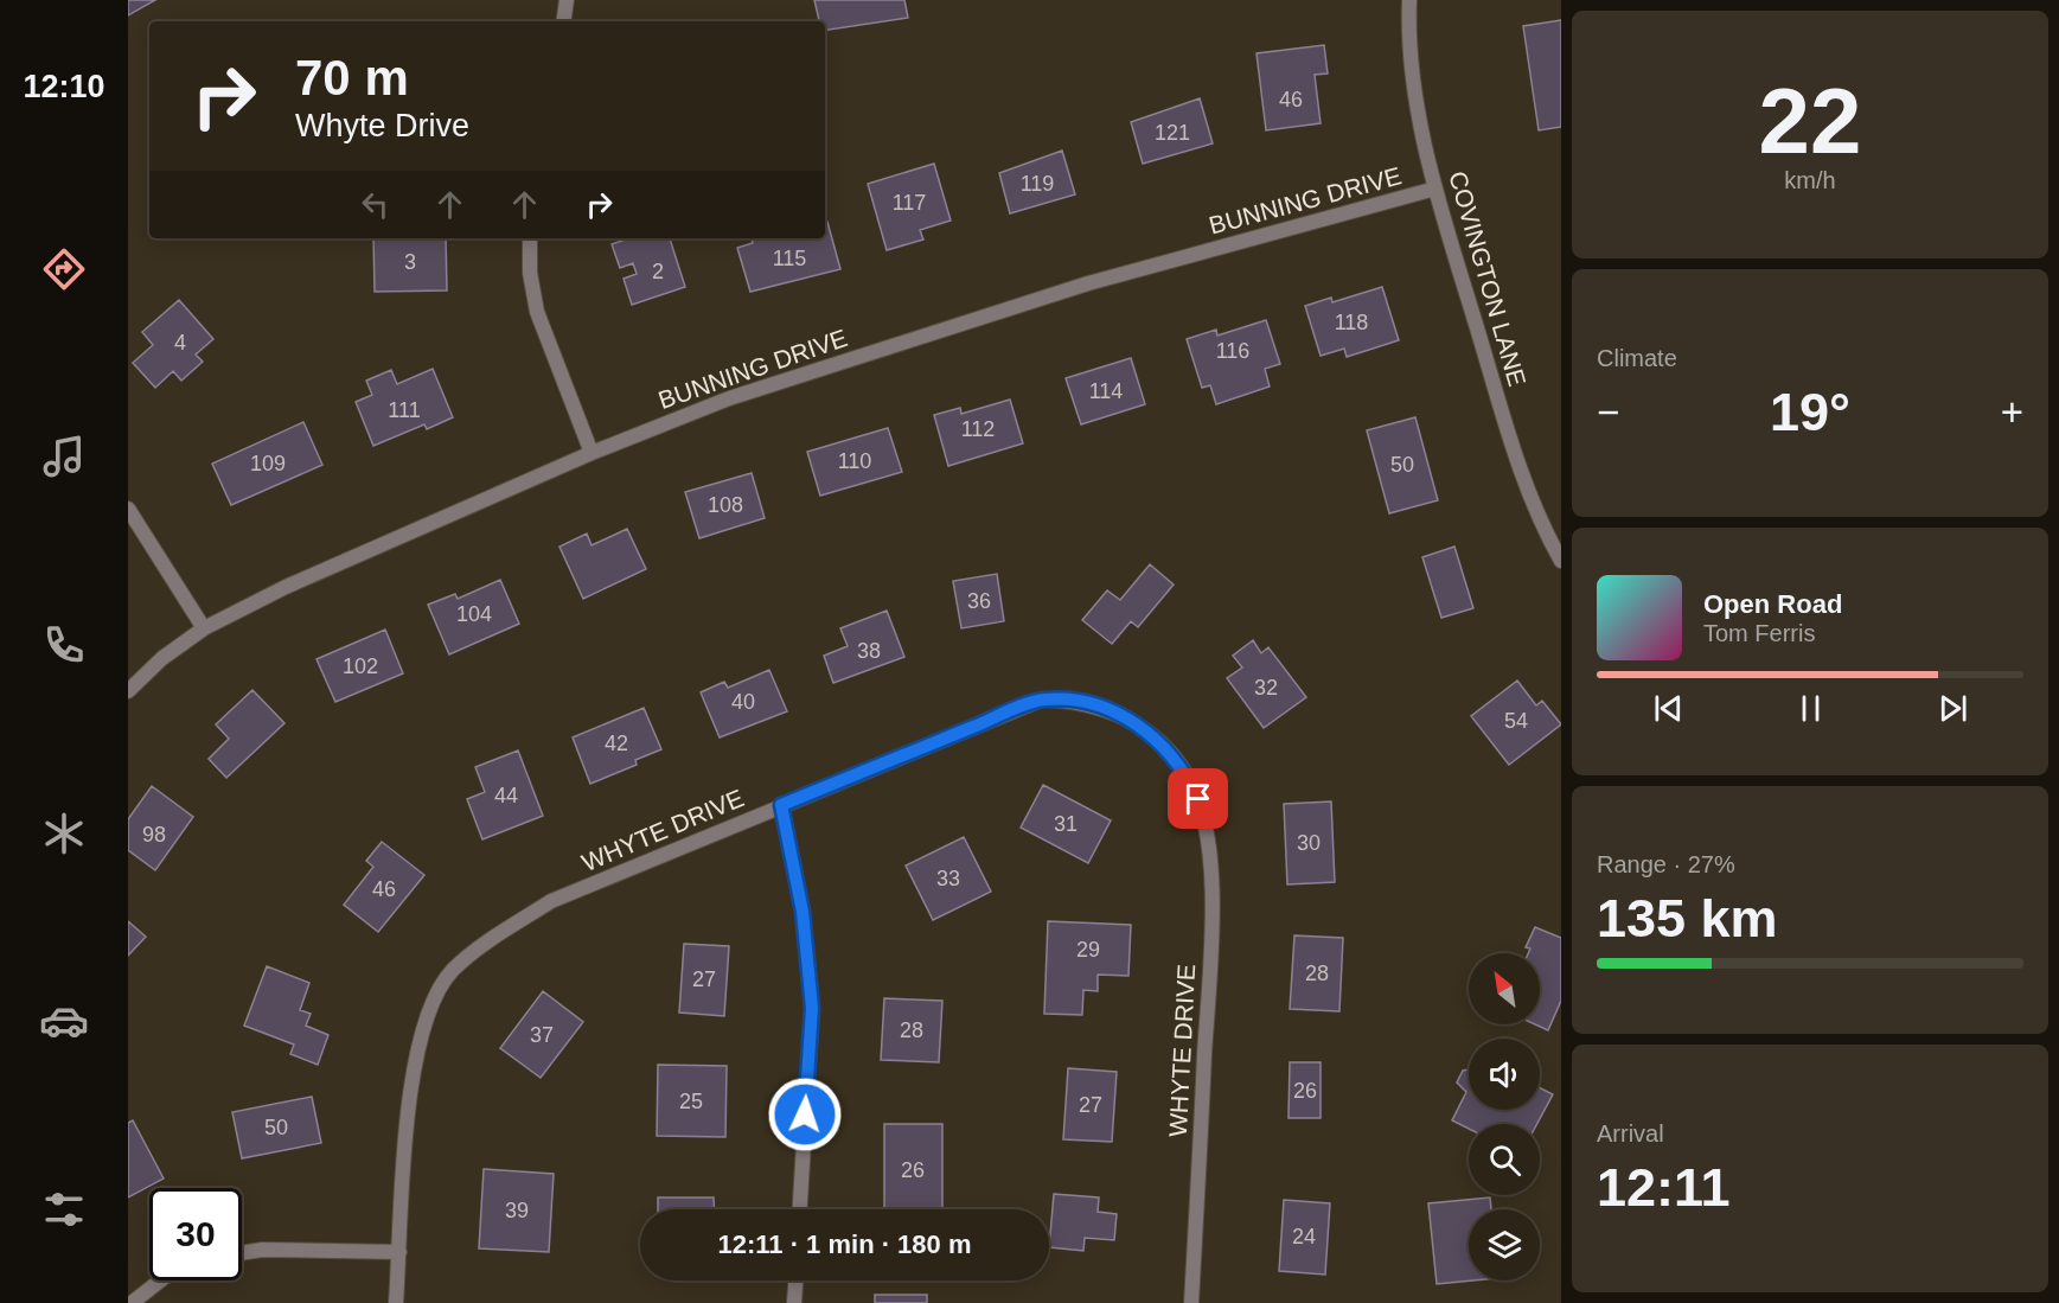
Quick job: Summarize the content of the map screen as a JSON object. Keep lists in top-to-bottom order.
{
  "streets": {
    "street": ["BUNNING DRIVE", "COVINGTON LANE", "WHYTE DRIVE"]
  },
  "crossings": [
    ["BUNNING DRIVE", "COVINGTON LANE"]
  ],
  "house_numbers": [
    "46",
    "121",
    "119",
    "117",
    "115",
    "3",
    "2",
    "118",
    "4",
    "116",
    "114",
    "111",
    "112",
    "110",
    "109",
    "50",
    "108",
    "36",
    "104",
    "38",
    "102",
    "32",
    "40",
    "54",
    "42",
    "44",
    "31",
    "98",
    "30",
    "33",
    "46",
    "29",
    "28",
    "27",
    "28",
    "37",
    "26",
    "25",
    "27",
    "50",
    "26",
    "39",
    "24"
  ],
  "north": "top left",
  "page": {
    "tabs": "12:10",
    "tile": [
      ["22", "km/h"],
      "Climate",
      ["Range · 27%", "135 km"],
      ["Arrival", "12:11"]
    ],
    "turn": ["70 m", "Whyte Drive"],
    "heat": ["−", "19°", "+"],
    "song": ["Open Road", "Tom Ferris"],
    "limit": "30",
    "trip": "12:11 · 1 min · 180 m"
  }
}
